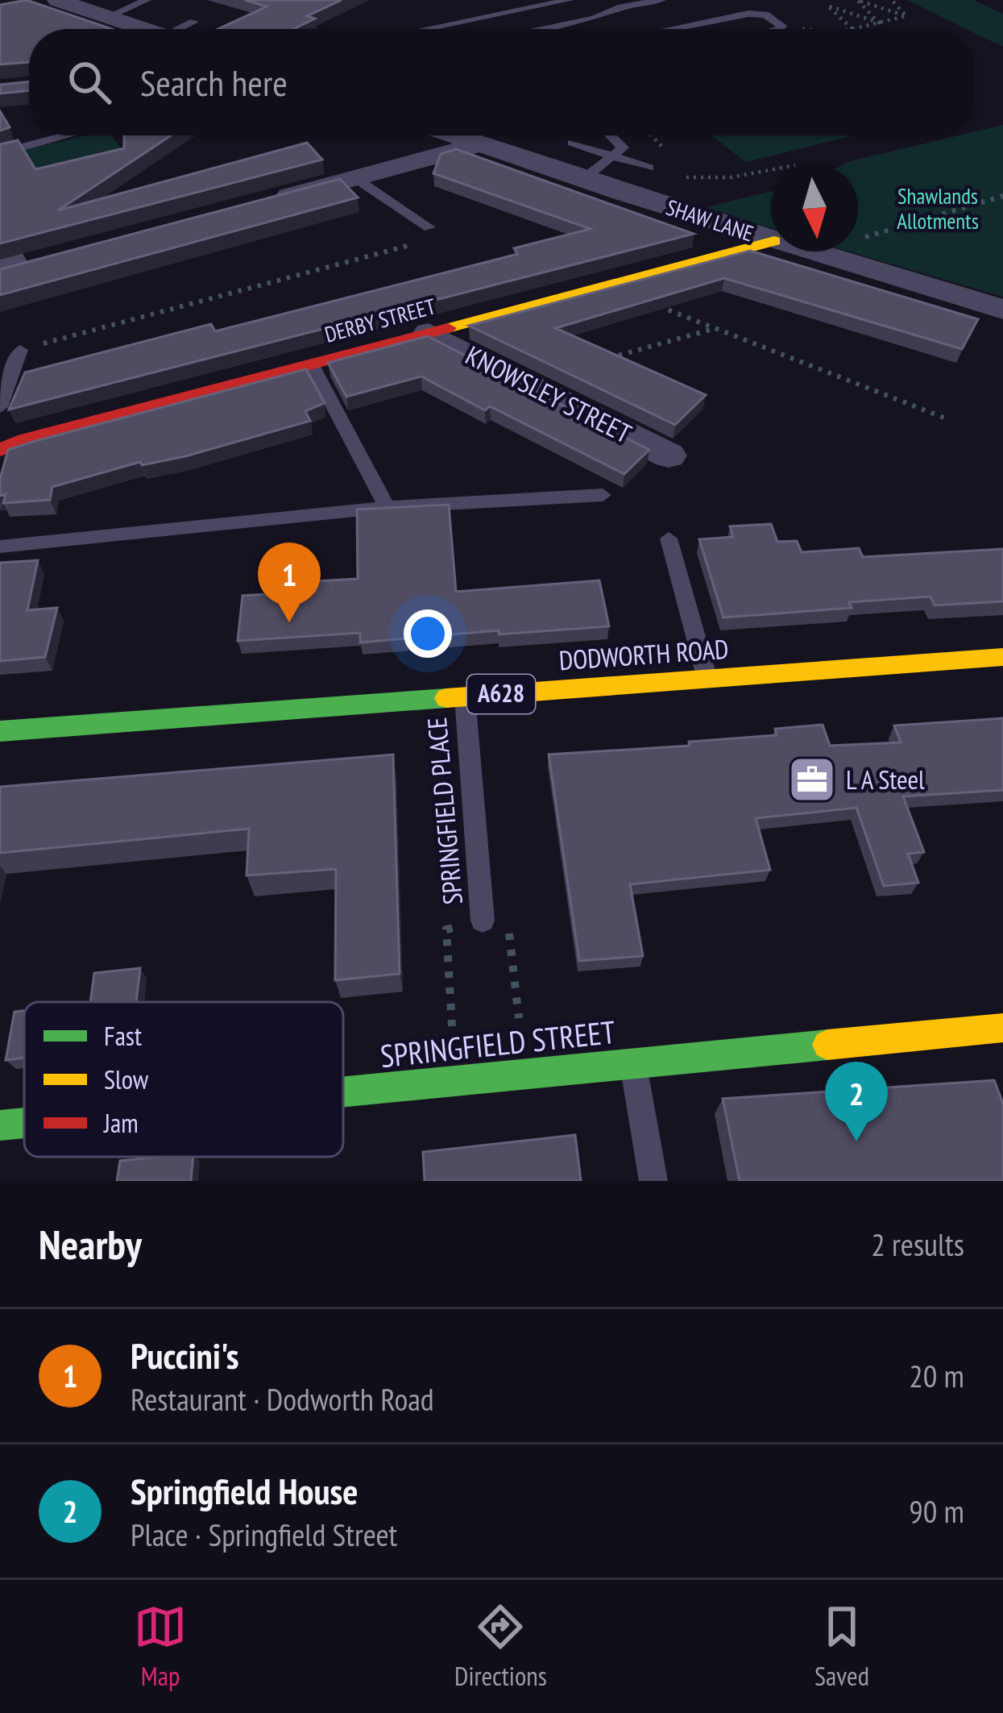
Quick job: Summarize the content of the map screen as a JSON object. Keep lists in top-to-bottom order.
{
  "streets": {
    "main road": [
      "DERBY STREET",
      "DODWORTH ROAD",
      "A628",
      "SPRINGFIELD STREET"
    ],
    "street": ["SHAW LANE", "KNOWSLEY STREET"],
    "lane": ["SPRINGFIELD PLACE"]
  },
  "crossings": [
    ["DERBY STREET", "KNOWSLEY STREET"],
    ["DODWORTH ROAD", "SPRINGFIELD PLACE"]
  ],
  "parks": ["Shawlands Allotments"],
  "places": {
    "office": ["L A Steel"]
  },
  "legend": ["Fast", "Slow", "Jam"],
  "north": "bottom",
  "page": {
    "search": "Search here",
    "pins": ["1", "2"],
    "heading": ["Nearby", "2 results"],
    "list": [
      {
        "mark": "1",
        "name": "Puccini's",
        "note": "Restaurant · Dodworth Road",
        "value": "20 m"
      },
      {
        "mark": "2",
        "name": "Springfield House",
        "note": "Place · Springfield Street",
        "value": "90 m"
      }
    ],
    "nav": ["Map", "Directions", "Saved"]
  }
}
